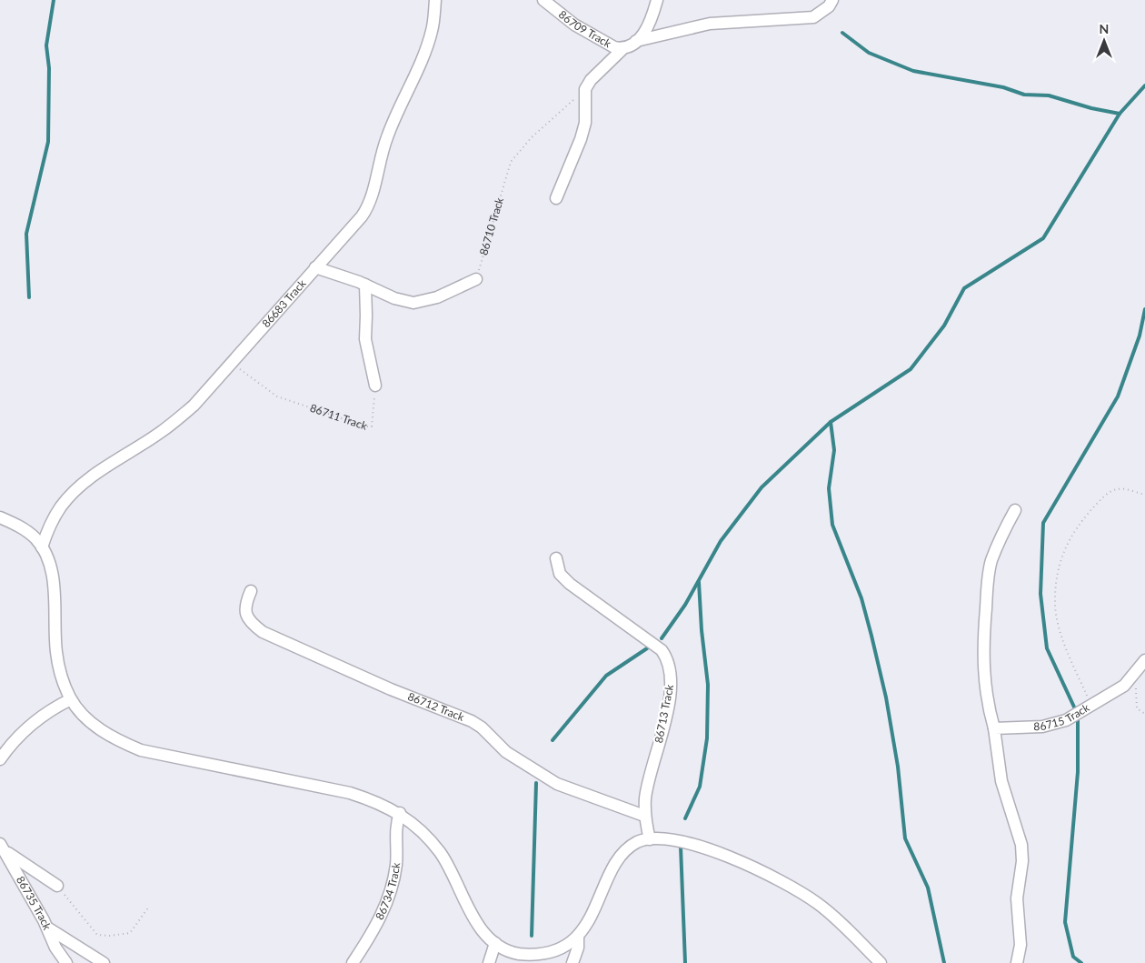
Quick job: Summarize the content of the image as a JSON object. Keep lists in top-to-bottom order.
{
  "streets": {
    "street": [
      "86709 Track",
      "86683 Track",
      "86712 Track",
      "86713 Track",
      "86715 Track",
      "86734 Track",
      "86735 Track"
    ],
    "path": ["86710 Track", "86711 Track"]
  },
  "crossings": [
    ["86683 Track", "86711 Track"],
    ["86712 Track", "86713 Track"]
  ],
  "north": "top"
}
